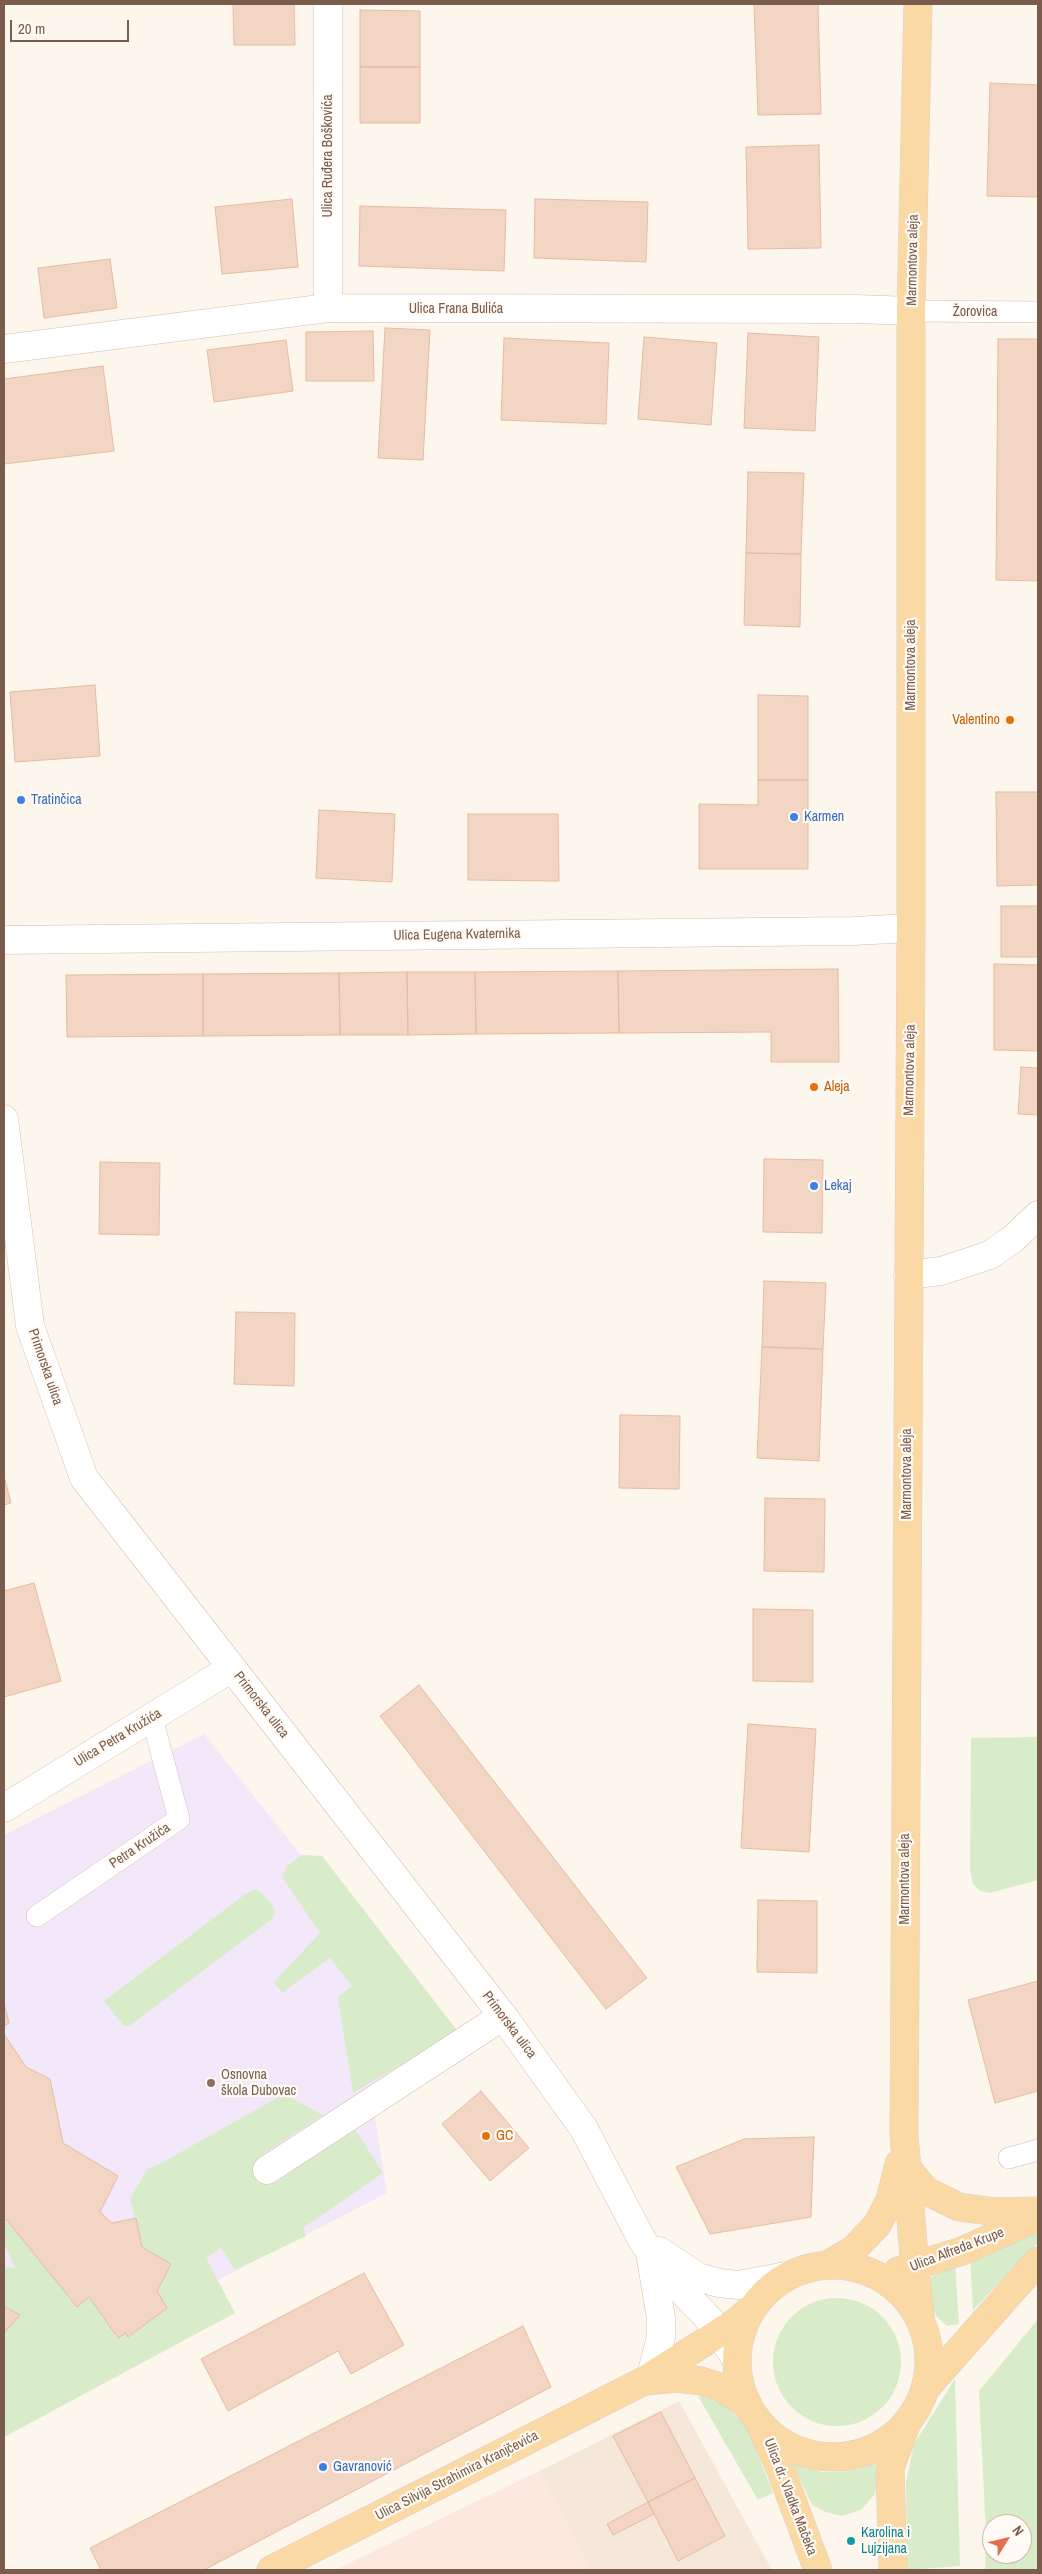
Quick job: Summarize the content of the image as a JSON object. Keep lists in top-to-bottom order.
{
  "streets": {
    "main road": [
      "Marmontova aleja",
      "Ulica Alfreda Krupe",
      "Ulica Silvija Strahimira Kranjčevića",
      "Ulica dr. Vladka Mačeka"
    ],
    "street": [
      "Ulica Ruđera Boškovića",
      "Ulica Frana Bulića",
      "Ulica Eugena Kvaternika",
      "Primorska ulica",
      "Ulica Petra Kružića"
    ],
    "lane": ["Žorovica", "Petra Kružića"]
  },
  "crossings": [
    ["Ulica Ruđera Boškovića", "Ulica Frana Bulića"],
    ["Marmontova aleja", "Ulica Frana Bulića"],
    ["Marmontova aleja", "Žorovica"],
    ["Marmontova aleja", "Ulica Eugena Kvaternika"],
    ["Marmontova aleja", "Ulica Alfreda Krupe"],
    ["Ulica Frana Bulića", "Žorovica"],
    ["Primorska ulica", "Ulica Petra Kružića"],
    ["Primorska ulica", "Ulica Silvija Strahimira Kranjčevića"],
    ["Primorska ulica", "Ulica dr. Vladka Mačeka"],
    ["Ulica Petra Kružića", "Petra Kružića"],
    ["Ulica Silvija Strahimira Kranjčevića", "Ulica dr. Vladka Mačeka"]
  ],
  "places": [
    "Valentino",
    "Tratinčica",
    "Karmen",
    "Aleja",
    "Lekaj",
    "Osnovna škola Dubovac",
    "GC",
    "Gavranović",
    "Karolina i Lujzijana"
  ],
  "scale_bar": "20 m",
  "north": "top right"
}
